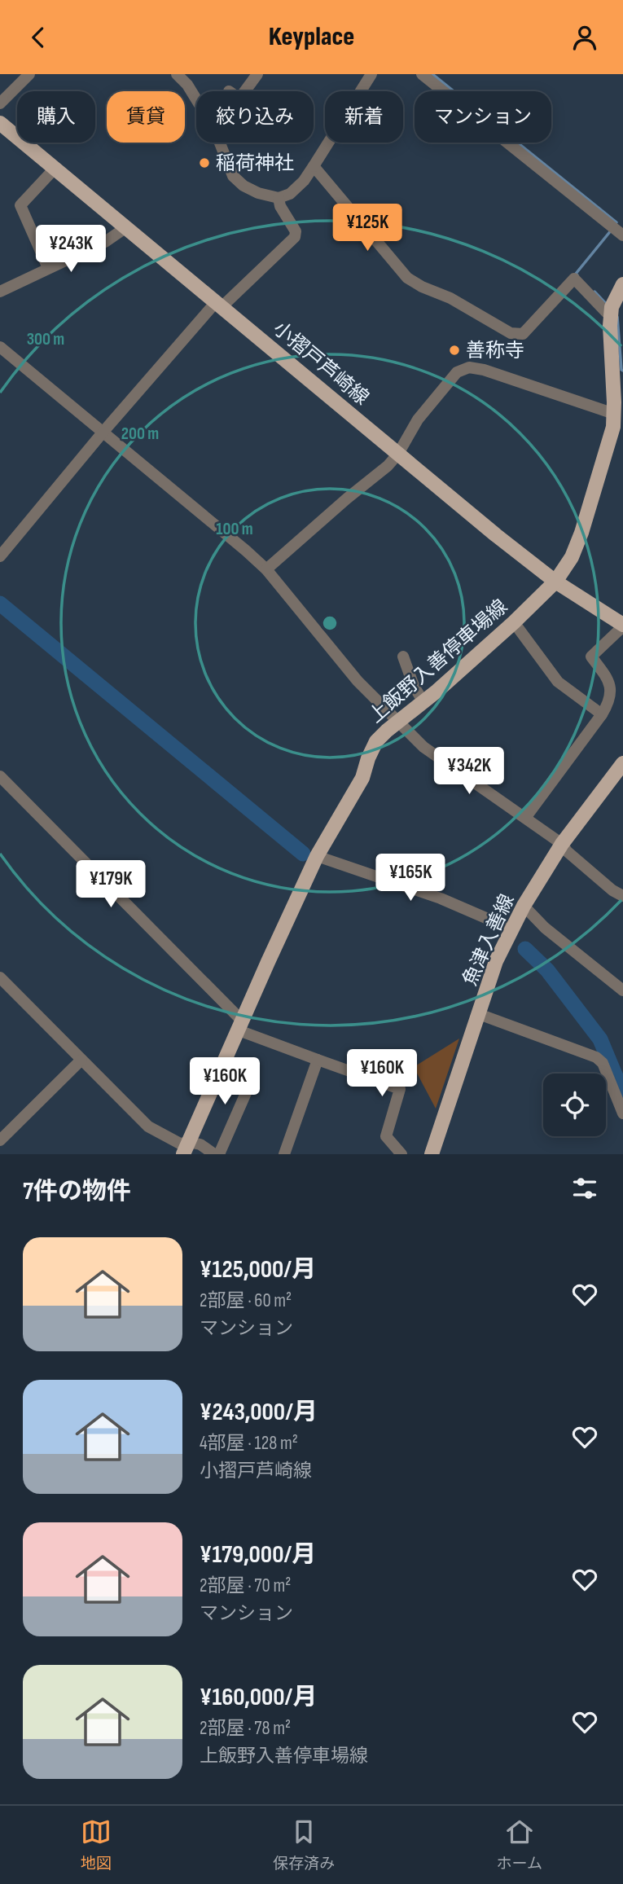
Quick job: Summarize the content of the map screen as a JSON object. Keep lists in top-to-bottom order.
{
  "streets": {
    "main road": ["小摺戸芦崎線", "上飯野入善停車場線", "魚津入善線"]
  },
  "crossings": [
    ["小摺戸芦崎線", "上飯野入善停車場線"]
  ],
  "places": ["稲荷神社", "善称寺"],
  "page": {
    "header": "Keyplace",
    "chip": [
      "購入",
      "賃貸",
      "絞り込み",
      "新着",
      "マンション"
    ],
    "price": [
      "¥125K",
      "¥243K",
      "¥342K",
      "¥165K",
      "¥179K",
      "¥160K",
      "¥160K"
    ],
    "heading": "7件の物件",
    "list": [
      {
        "name": "¥125,000/月",
        "note": "2部屋 · 60 m² · マンション"
      },
      {
        "name": "¥243,000/月",
        "note": "4部屋 · 128 m² · 小摺戸芦崎線"
      },
      {
        "name": "¥179,000/月",
        "note": "2部屋 · 70 m² · マンション"
      },
      {
        "name": "¥160,000/月",
        "note": "2部屋 · 78 m² · 上飯野入善停車場線"
      }
    ],
    "tabs": ["地図", "保存済み", "ホーム"]
  },
  "rings": ["300 m", "200 m", "100 m"]
}
